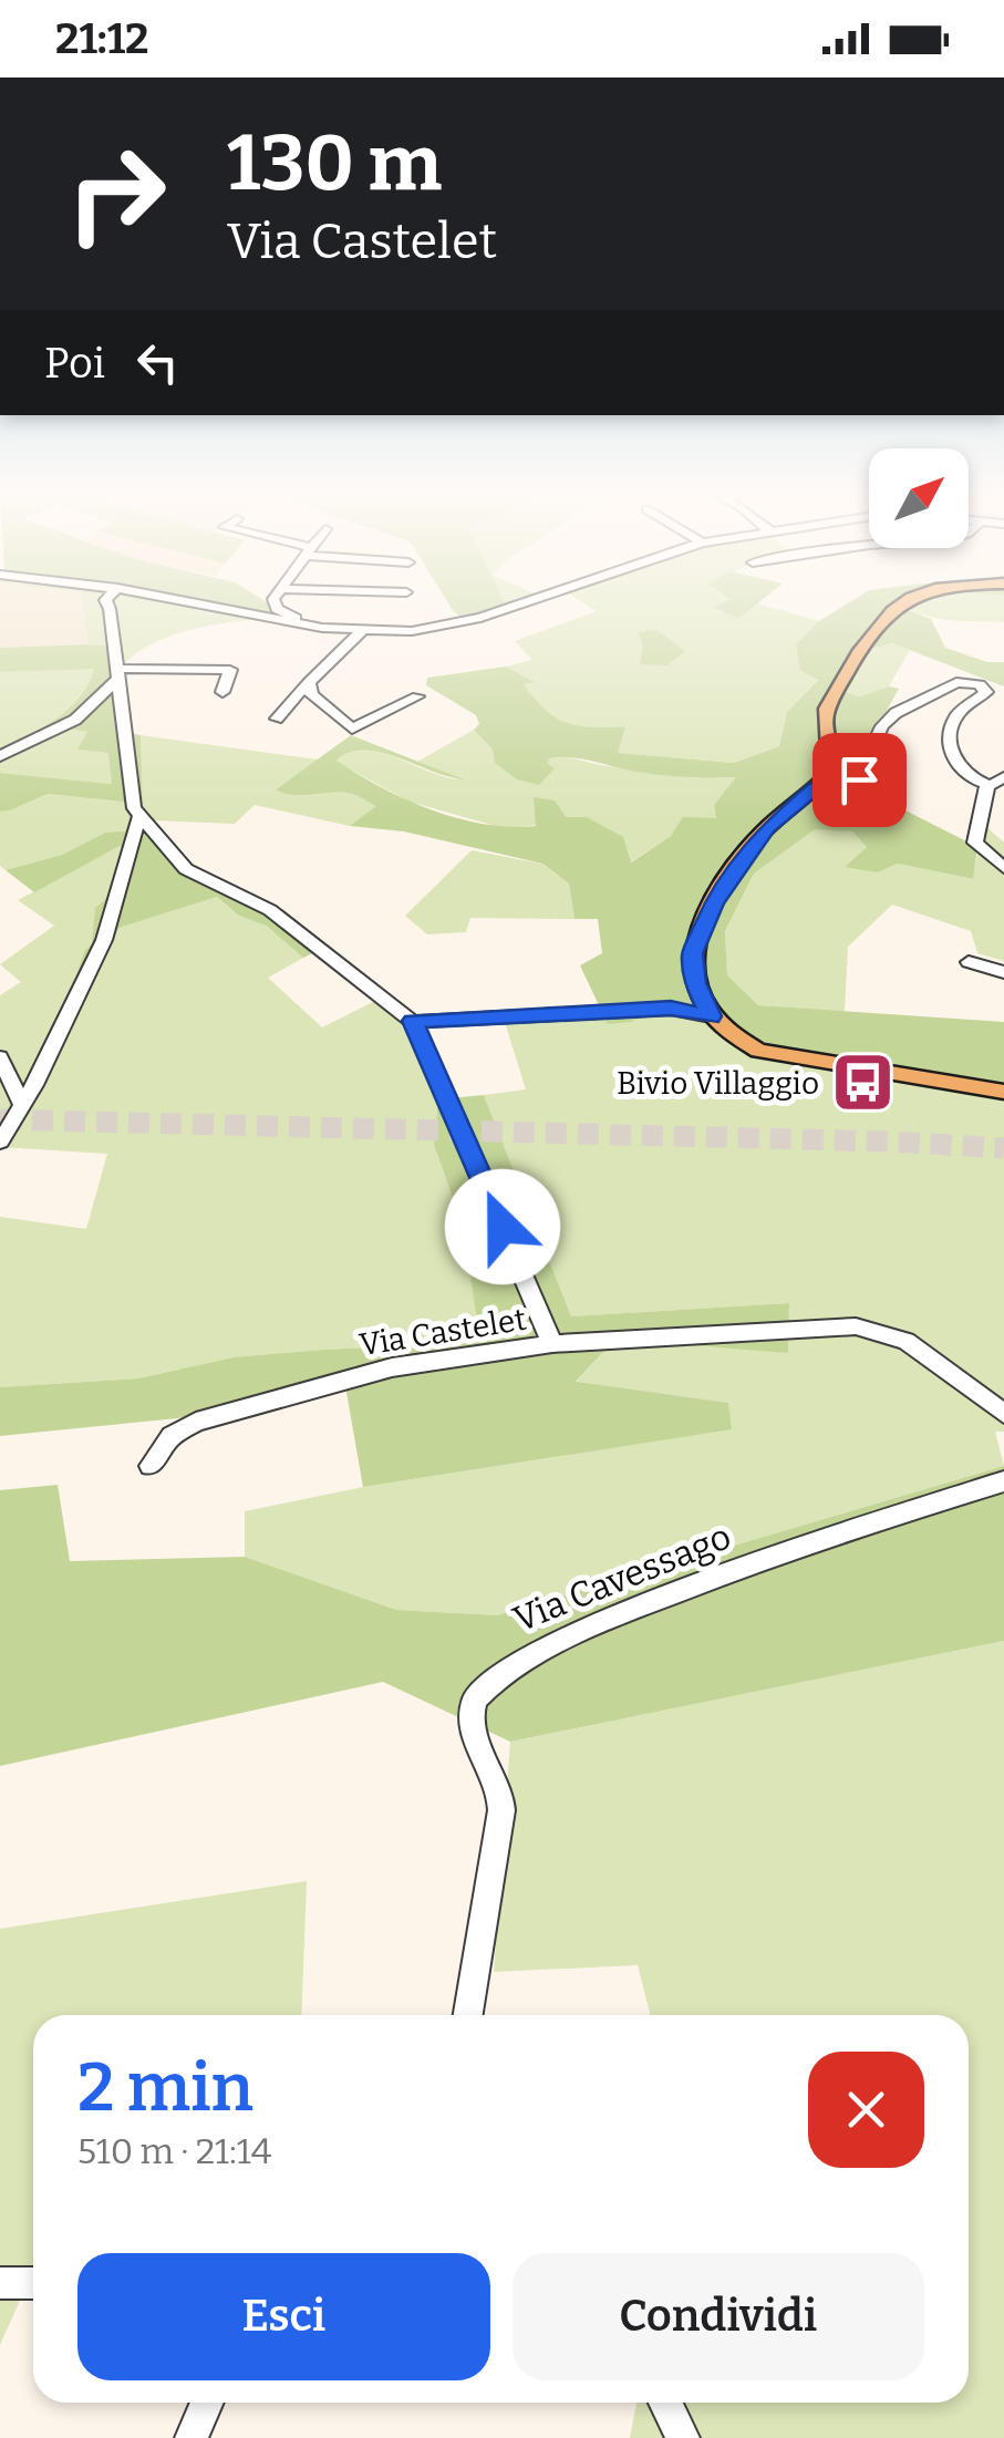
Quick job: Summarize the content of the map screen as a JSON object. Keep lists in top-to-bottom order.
{
  "streets": {
    "street": ["Via Castelet", "Via Cavessago"]
  },
  "places": {
    "bus stop": ["Bivio Villaggio"]
  },
  "north": "top right",
  "page": {
    "status": "21:12",
    "turn": ["130 m", "Via Castelet"],
    "then": "Poi",
    "heading": ["2 min", "510 m · 21:14"],
    "buttons": ["Esci", "Condividi"]
  }
}
